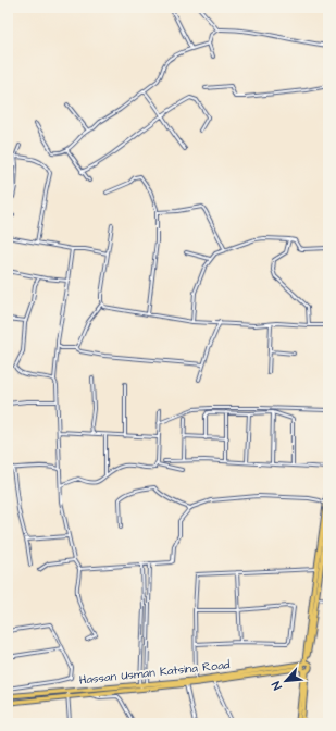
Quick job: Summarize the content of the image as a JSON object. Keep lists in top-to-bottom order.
{
  "streets": {
    "main road": ["Hassan Usman Katsina Road"]
  },
  "north": "bottom left"
}
